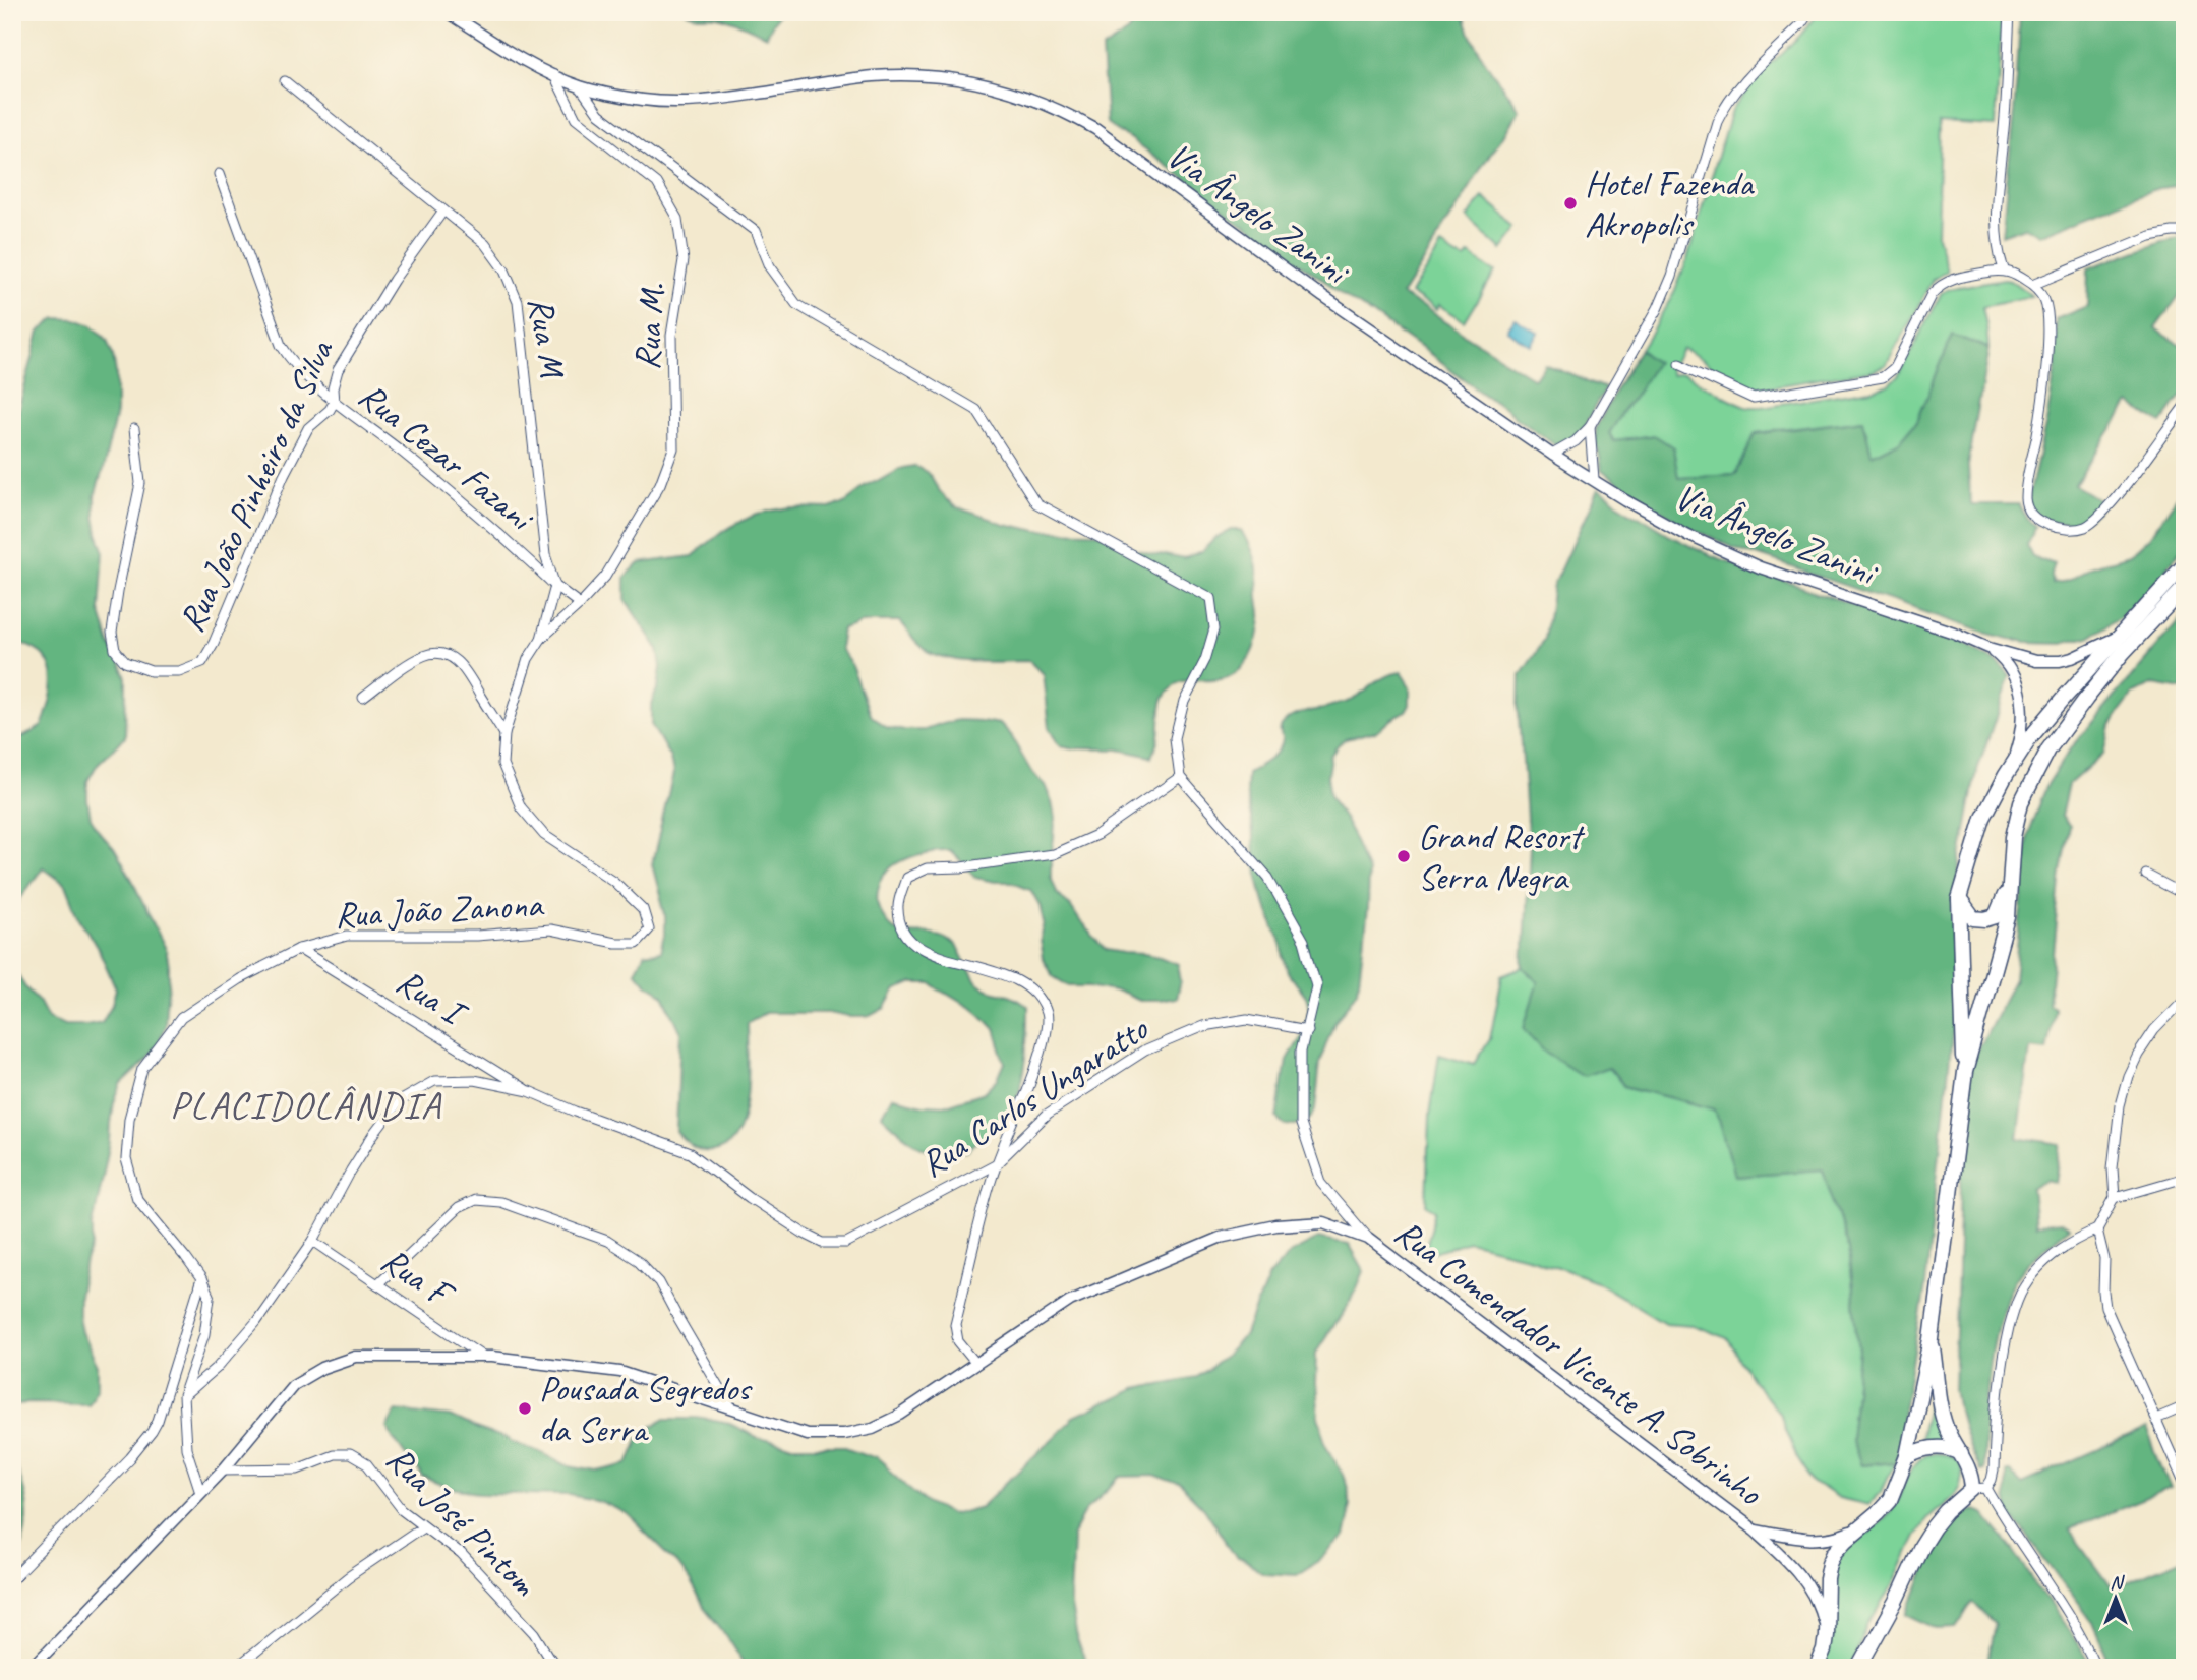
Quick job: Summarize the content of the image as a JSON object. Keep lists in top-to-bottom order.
{
  "streets": {
    "street": [
      "Via Ângelo Zanini",
      "Rua M.",
      "Rua M",
      "Rua Cezar Fazani",
      "Rua João Pinheiro da Silva",
      "Rua João Zanona",
      "Rua I",
      "Rua Carlos Ungaratto",
      "Rua F",
      "Rua Comendador Vicente A. Sobrinho",
      "Rua José Pintom"
    ]
  },
  "crossings": [
    ["Via Ângelo Zanini", "Rua M."],
    ["Rua M.", "Rua João Zanona"],
    ["Rua M", "Rua Cezar Fazani"],
    ["Rua M", "Rua João Pinheiro da Silva"],
    ["Rua Cezar Fazani", "Rua João Pinheiro da Silva"],
    ["Rua João Zanona", "Rua I"],
    ["Rua João Zanona", "Rua Carlos Ungaratto"],
    ["Rua João Zanona", "Rua Comendador Vicente A. Sobrinho"],
    ["Rua I", "Rua Carlos Ungaratto"],
    ["Rua Carlos Ungaratto", "Rua F"],
    ["Rua F", "Rua Comendador Vicente A. Sobrinho"],
    ["Rua Comendador Vicente A. Sobrinho", "Rua José Pintom"]
  ],
  "districts": ["PLACIDOLÂNDIA"],
  "places": ["Hotel Fazenda Akropolis", "Grand Resort Serra Negra", "Pousada Segredos da Serra"],
  "north": "top"
}
